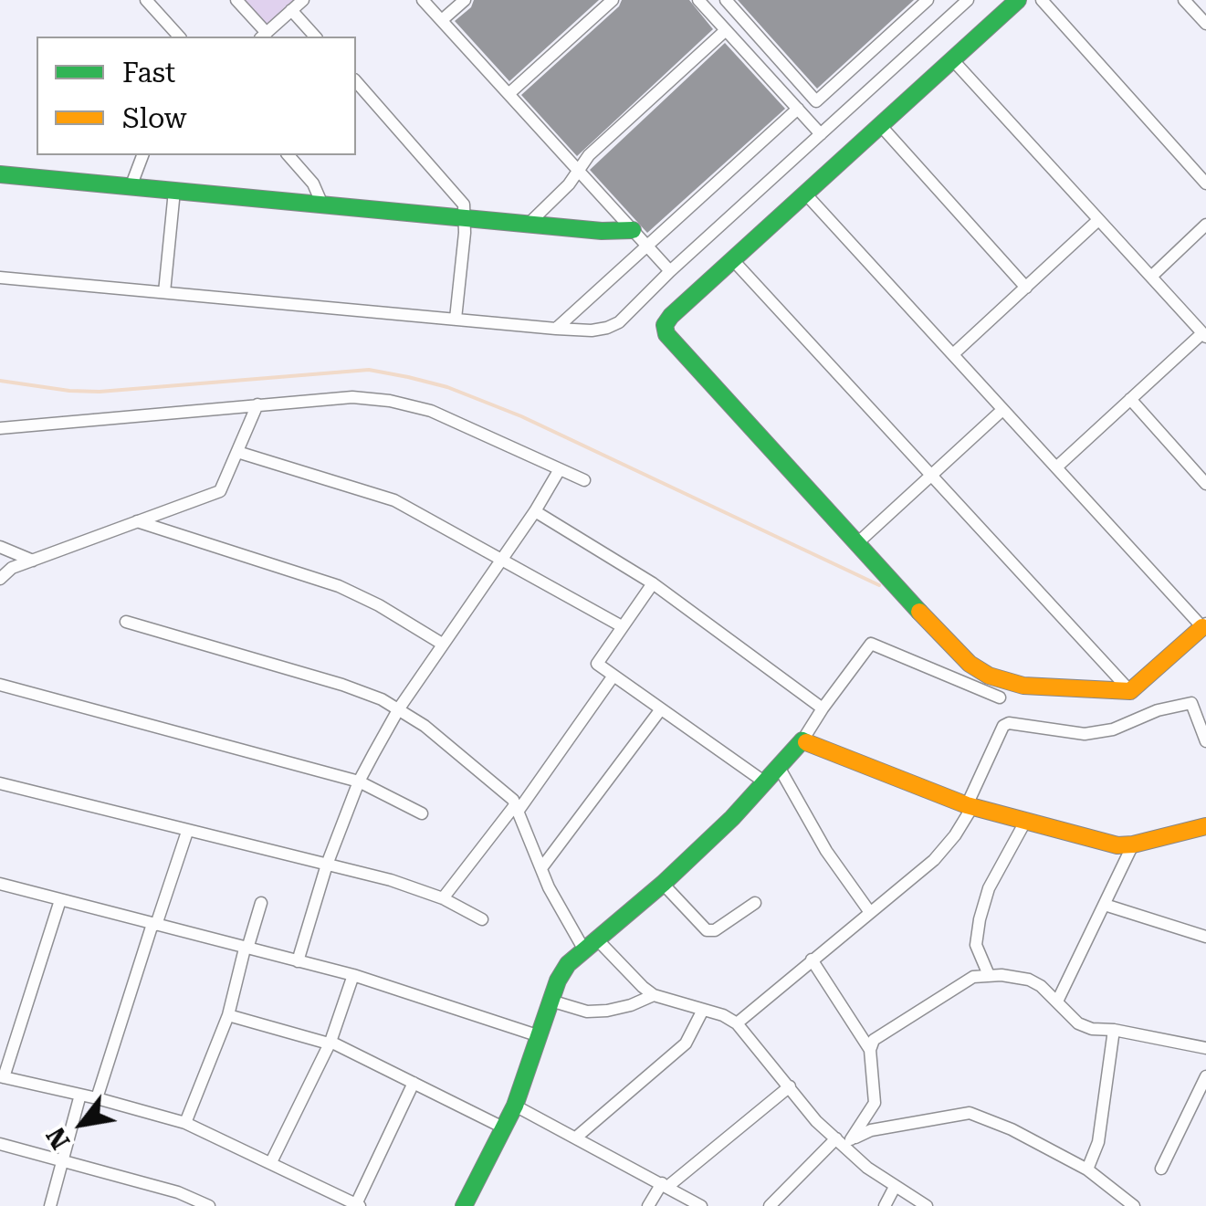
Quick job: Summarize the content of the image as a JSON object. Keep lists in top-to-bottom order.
{
  "legend": ["Fast", "Slow"],
  "north": "bottom left"
}
